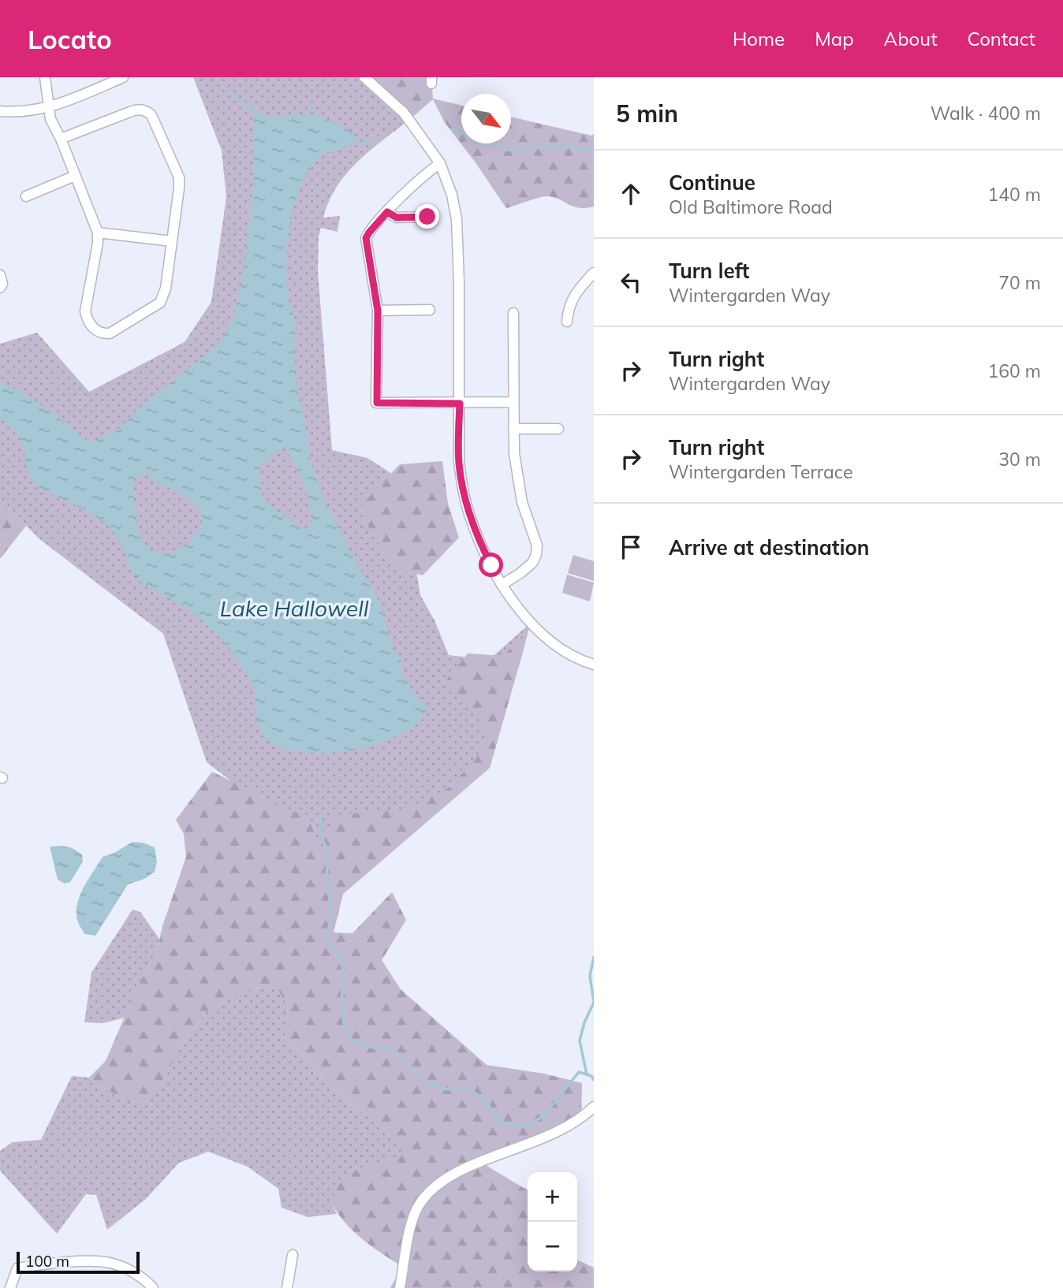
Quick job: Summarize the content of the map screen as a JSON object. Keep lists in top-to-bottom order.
{
  "water": ["Lake Hallowell"],
  "scale_bar": "100 m",
  "north": "bottom right",
  "page": {
    "header": "Locato",
    "nav": [
      "Home",
      "Map",
      "About",
      "Contact"
    ],
    "heading": ["5 min", "Walk · 400 m"],
    "list": [
      ["Continue", "Old Baltimore Road", "140 m"],
      ["Turn left", "Wintergarden Way", "70 m"],
      ["Turn right", "Wintergarden Way", "160 m"],
      ["Turn right", "Wintergarden Terrace", "30 m"],
      "Arrive at destination"
    ],
    "map_buttons": ["+", "−"],
    "scale": "100 m"
  }
}
